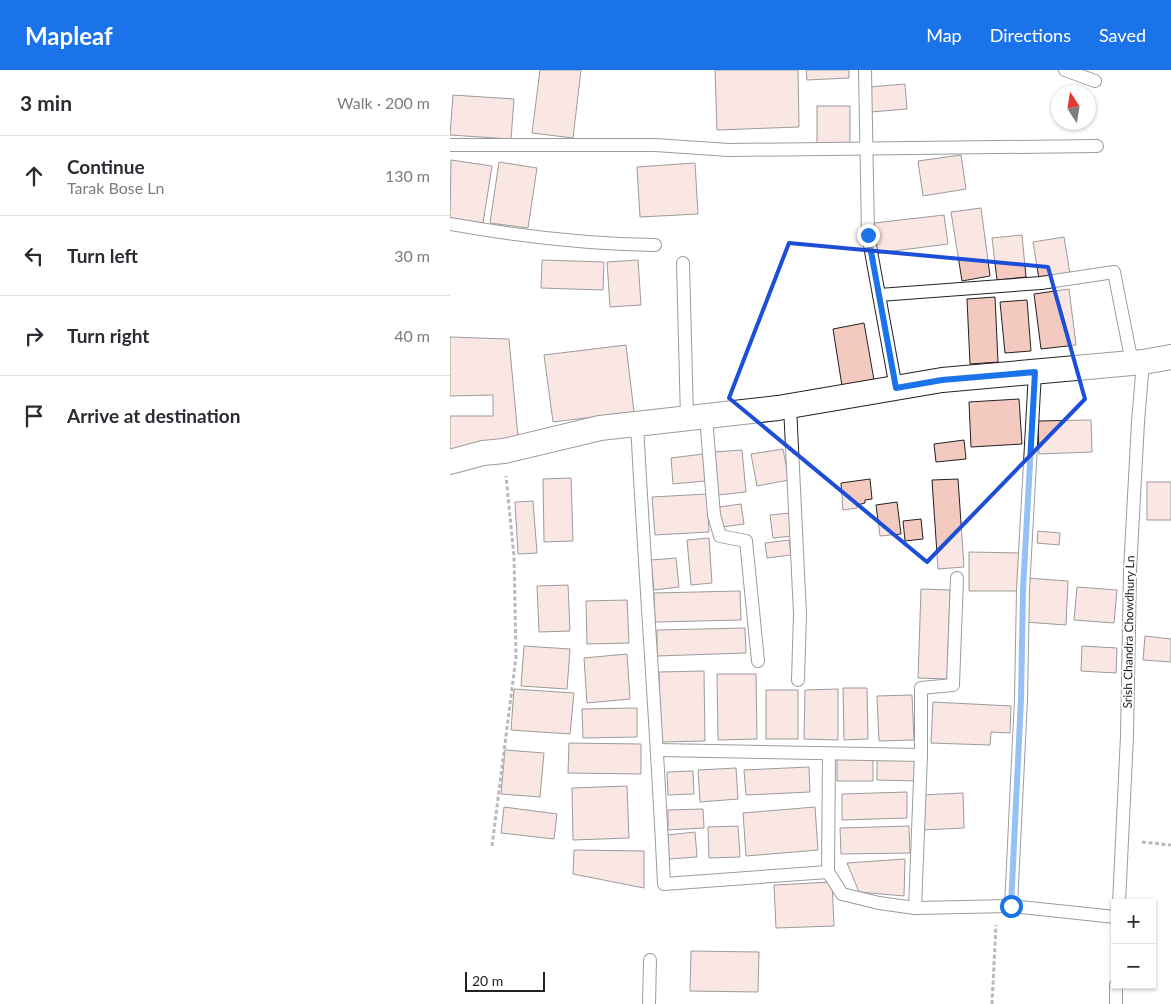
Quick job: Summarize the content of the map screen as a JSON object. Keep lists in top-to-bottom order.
{
  "streets": {
    "lane": ["Srish Chandra Chowdhury Ln"]
  },
  "scale_bar": "20 m",
  "north": "top",
  "page": {
    "header": "Mapleaf",
    "nav": ["Map", "Directions", "Saved"],
    "heading": ["3 min", "Walk · 200 m"],
    "list": [
      ["Continue", "Tarak Bose Ln", "130 m"],
      ["Turn left", "30 m"],
      ["Turn right", "40 m"],
      "Arrive at destination"
    ],
    "map_buttons": ["+", "−"],
    "scale": "20 m"
  }
}
